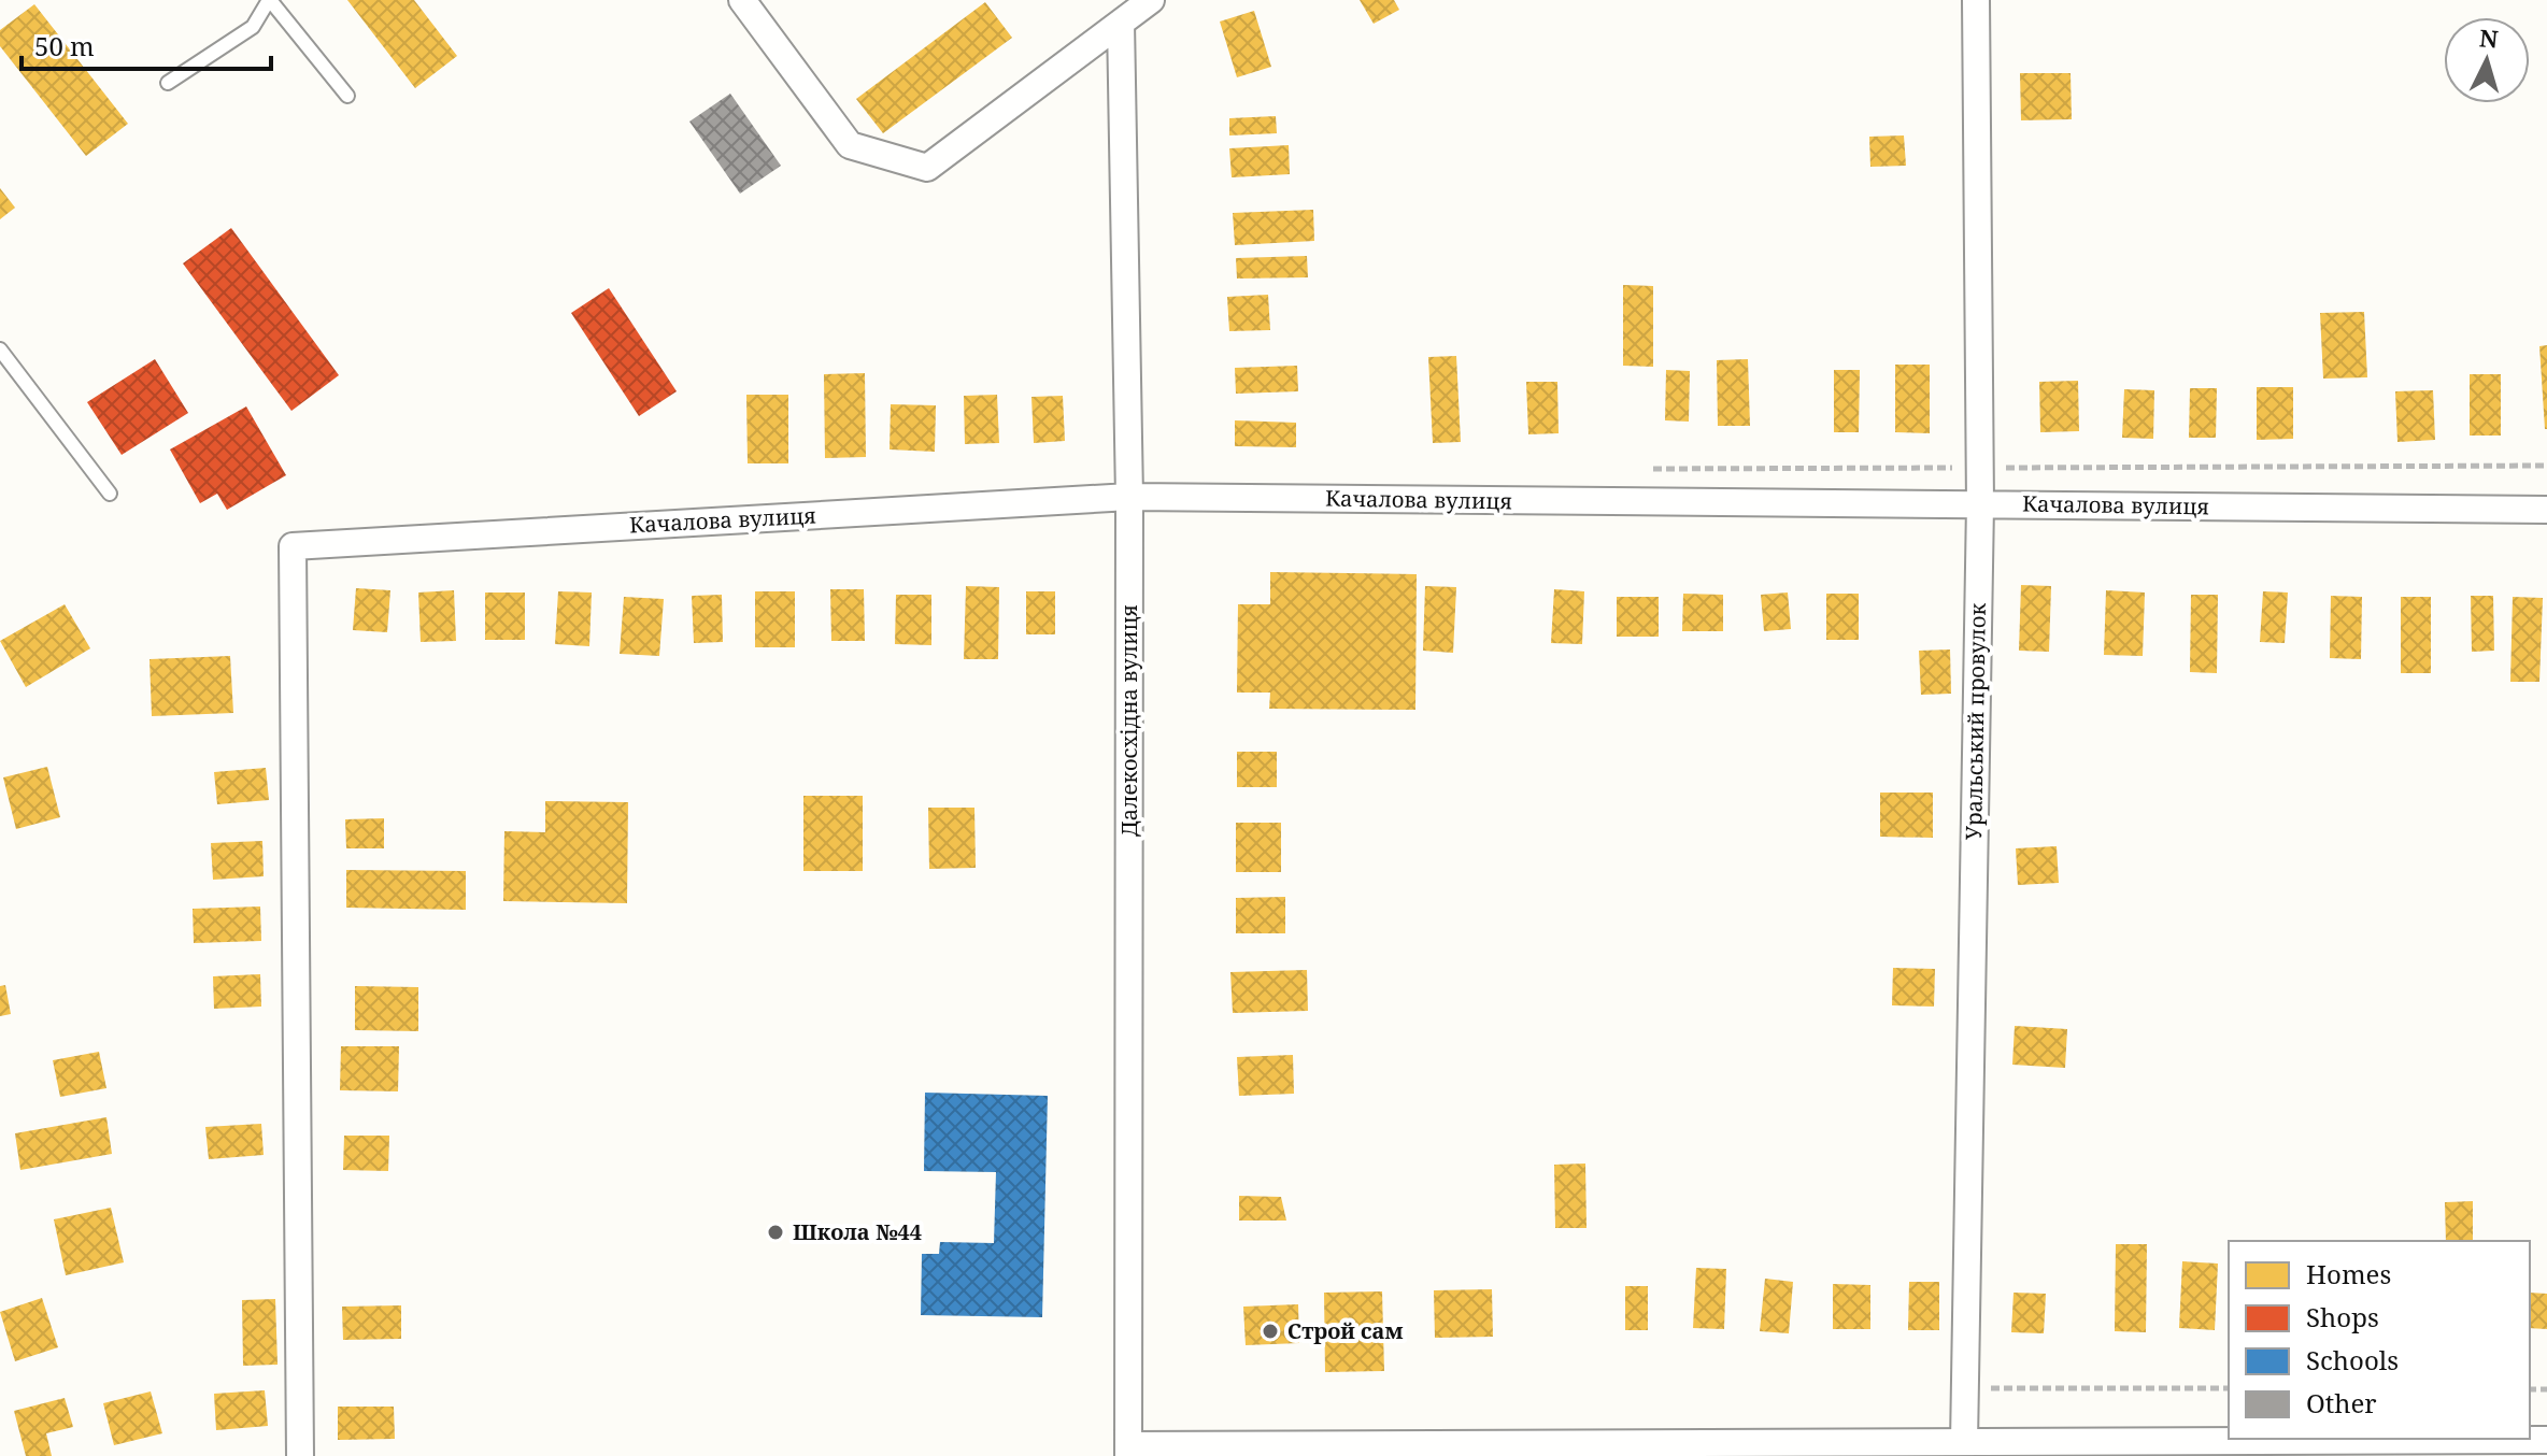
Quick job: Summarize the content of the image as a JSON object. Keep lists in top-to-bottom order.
{
  "streets": {
    "street": ["Качалова вулиця", "Далекосхідна вулиця", "Уральський провулок"]
  },
  "crossings": [
    ["Качалова вулиця", "Далекосхідна вулиця"],
    ["Качалова вулиця", "Уральський провулок"]
  ],
  "places": ["Школа №44", "Строй сам"],
  "legend": [
    "Homes",
    "Shops",
    "Schools",
    "Other"
  ],
  "scale_bar": "50 m",
  "north": "top"
}
